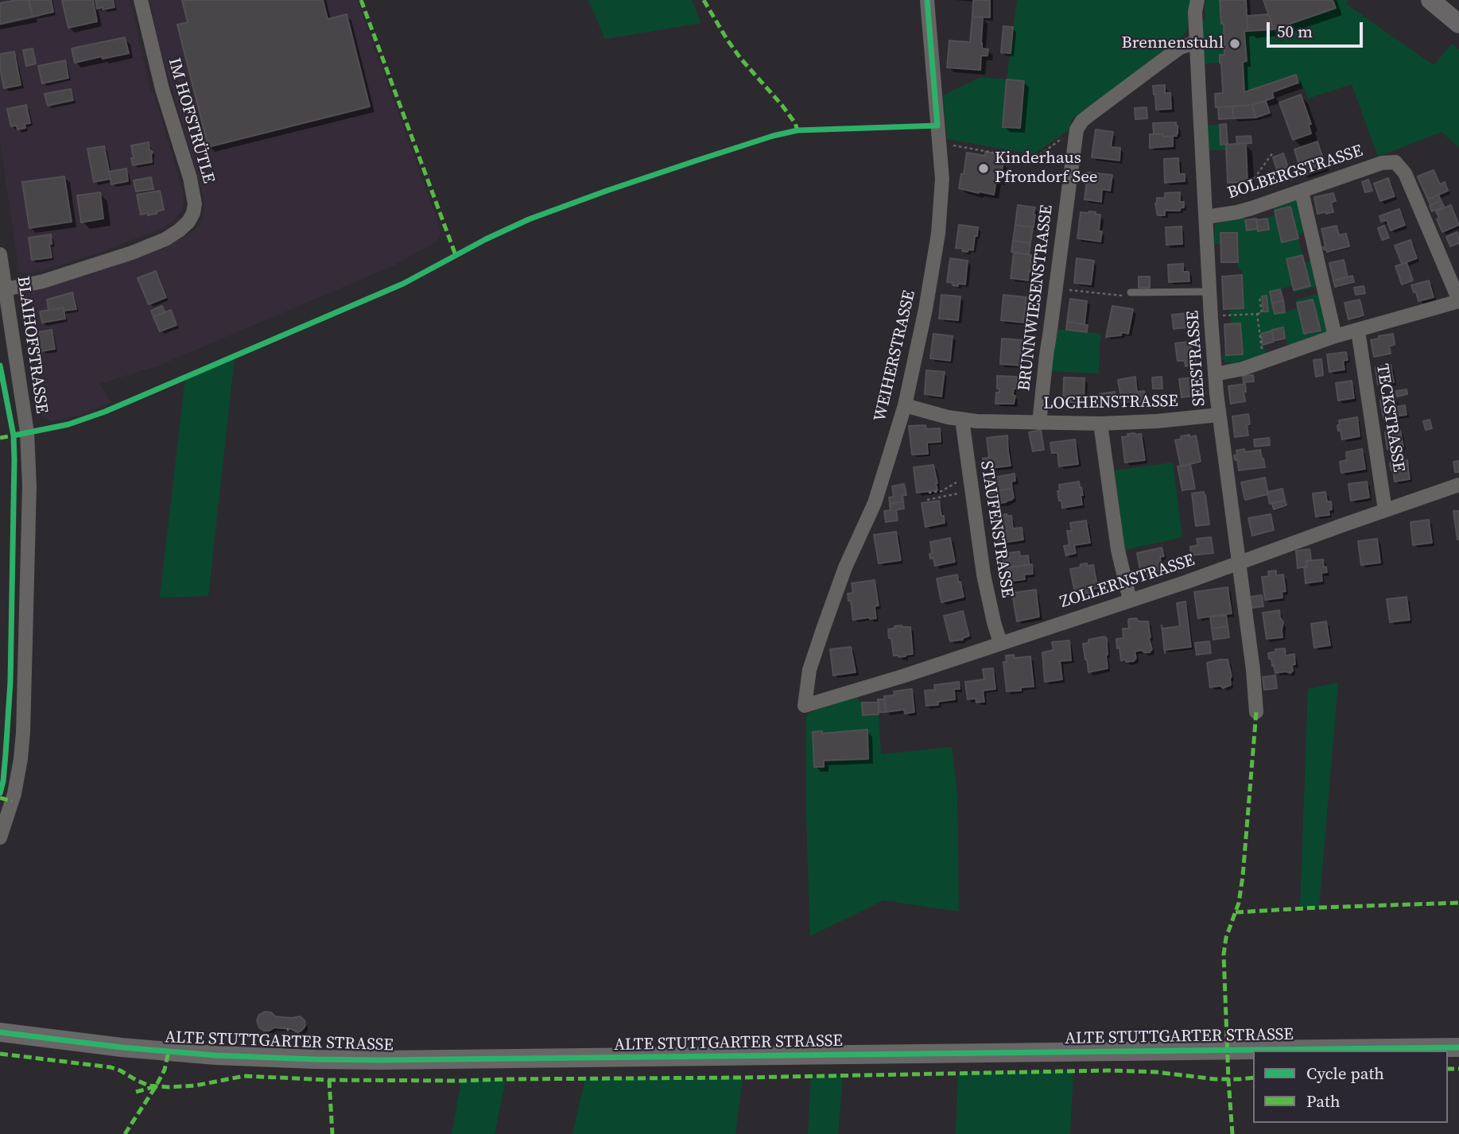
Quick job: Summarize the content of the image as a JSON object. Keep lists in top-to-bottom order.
{
  "streets": {
    "street": [
      "IM HOFSTRÜTLE",
      "BOLBERGSTRASSE",
      "BRUNNWIESENSTRASSE",
      "BLAIHOFSTRASSE",
      "WEIHERSTRASSE",
      "SEESTRASSE",
      "LOCHENSTRASSE",
      "TECKSTRASSE",
      "STAUFENSTRASSE",
      "ZOLLERNSTRASSE",
      "ALTE STUTTGARTER STRASSE"
    ]
  },
  "crossings": [
    ["IM HOFSTRÜTLE", "BLAIHOFSTRASSE"],
    ["BOLBERGSTRASSE", "SEESTRASSE"],
    ["BRUNNWIESENSTRASSE", "LOCHENSTRASSE"],
    ["WEIHERSTRASSE", "LOCHENSTRASSE"],
    ["WEIHERSTRASSE", "ZOLLERNSTRASSE"],
    ["SEESTRASSE", "LOCHENSTRASSE"],
    ["SEESTRASSE", "ZOLLERNSTRASSE"],
    ["LOCHENSTRASSE", "STAUFENSTRASSE"],
    ["TECKSTRASSE", "ZOLLERNSTRASSE"],
    ["STAUFENSTRASSE", "ZOLLERNSTRASSE"]
  ],
  "places": ["Brennenstuhl", "Kinderhaus Pfrondorf See"],
  "legend": ["Cycle path", "Path"],
  "scale_bar": "50 m"
}
